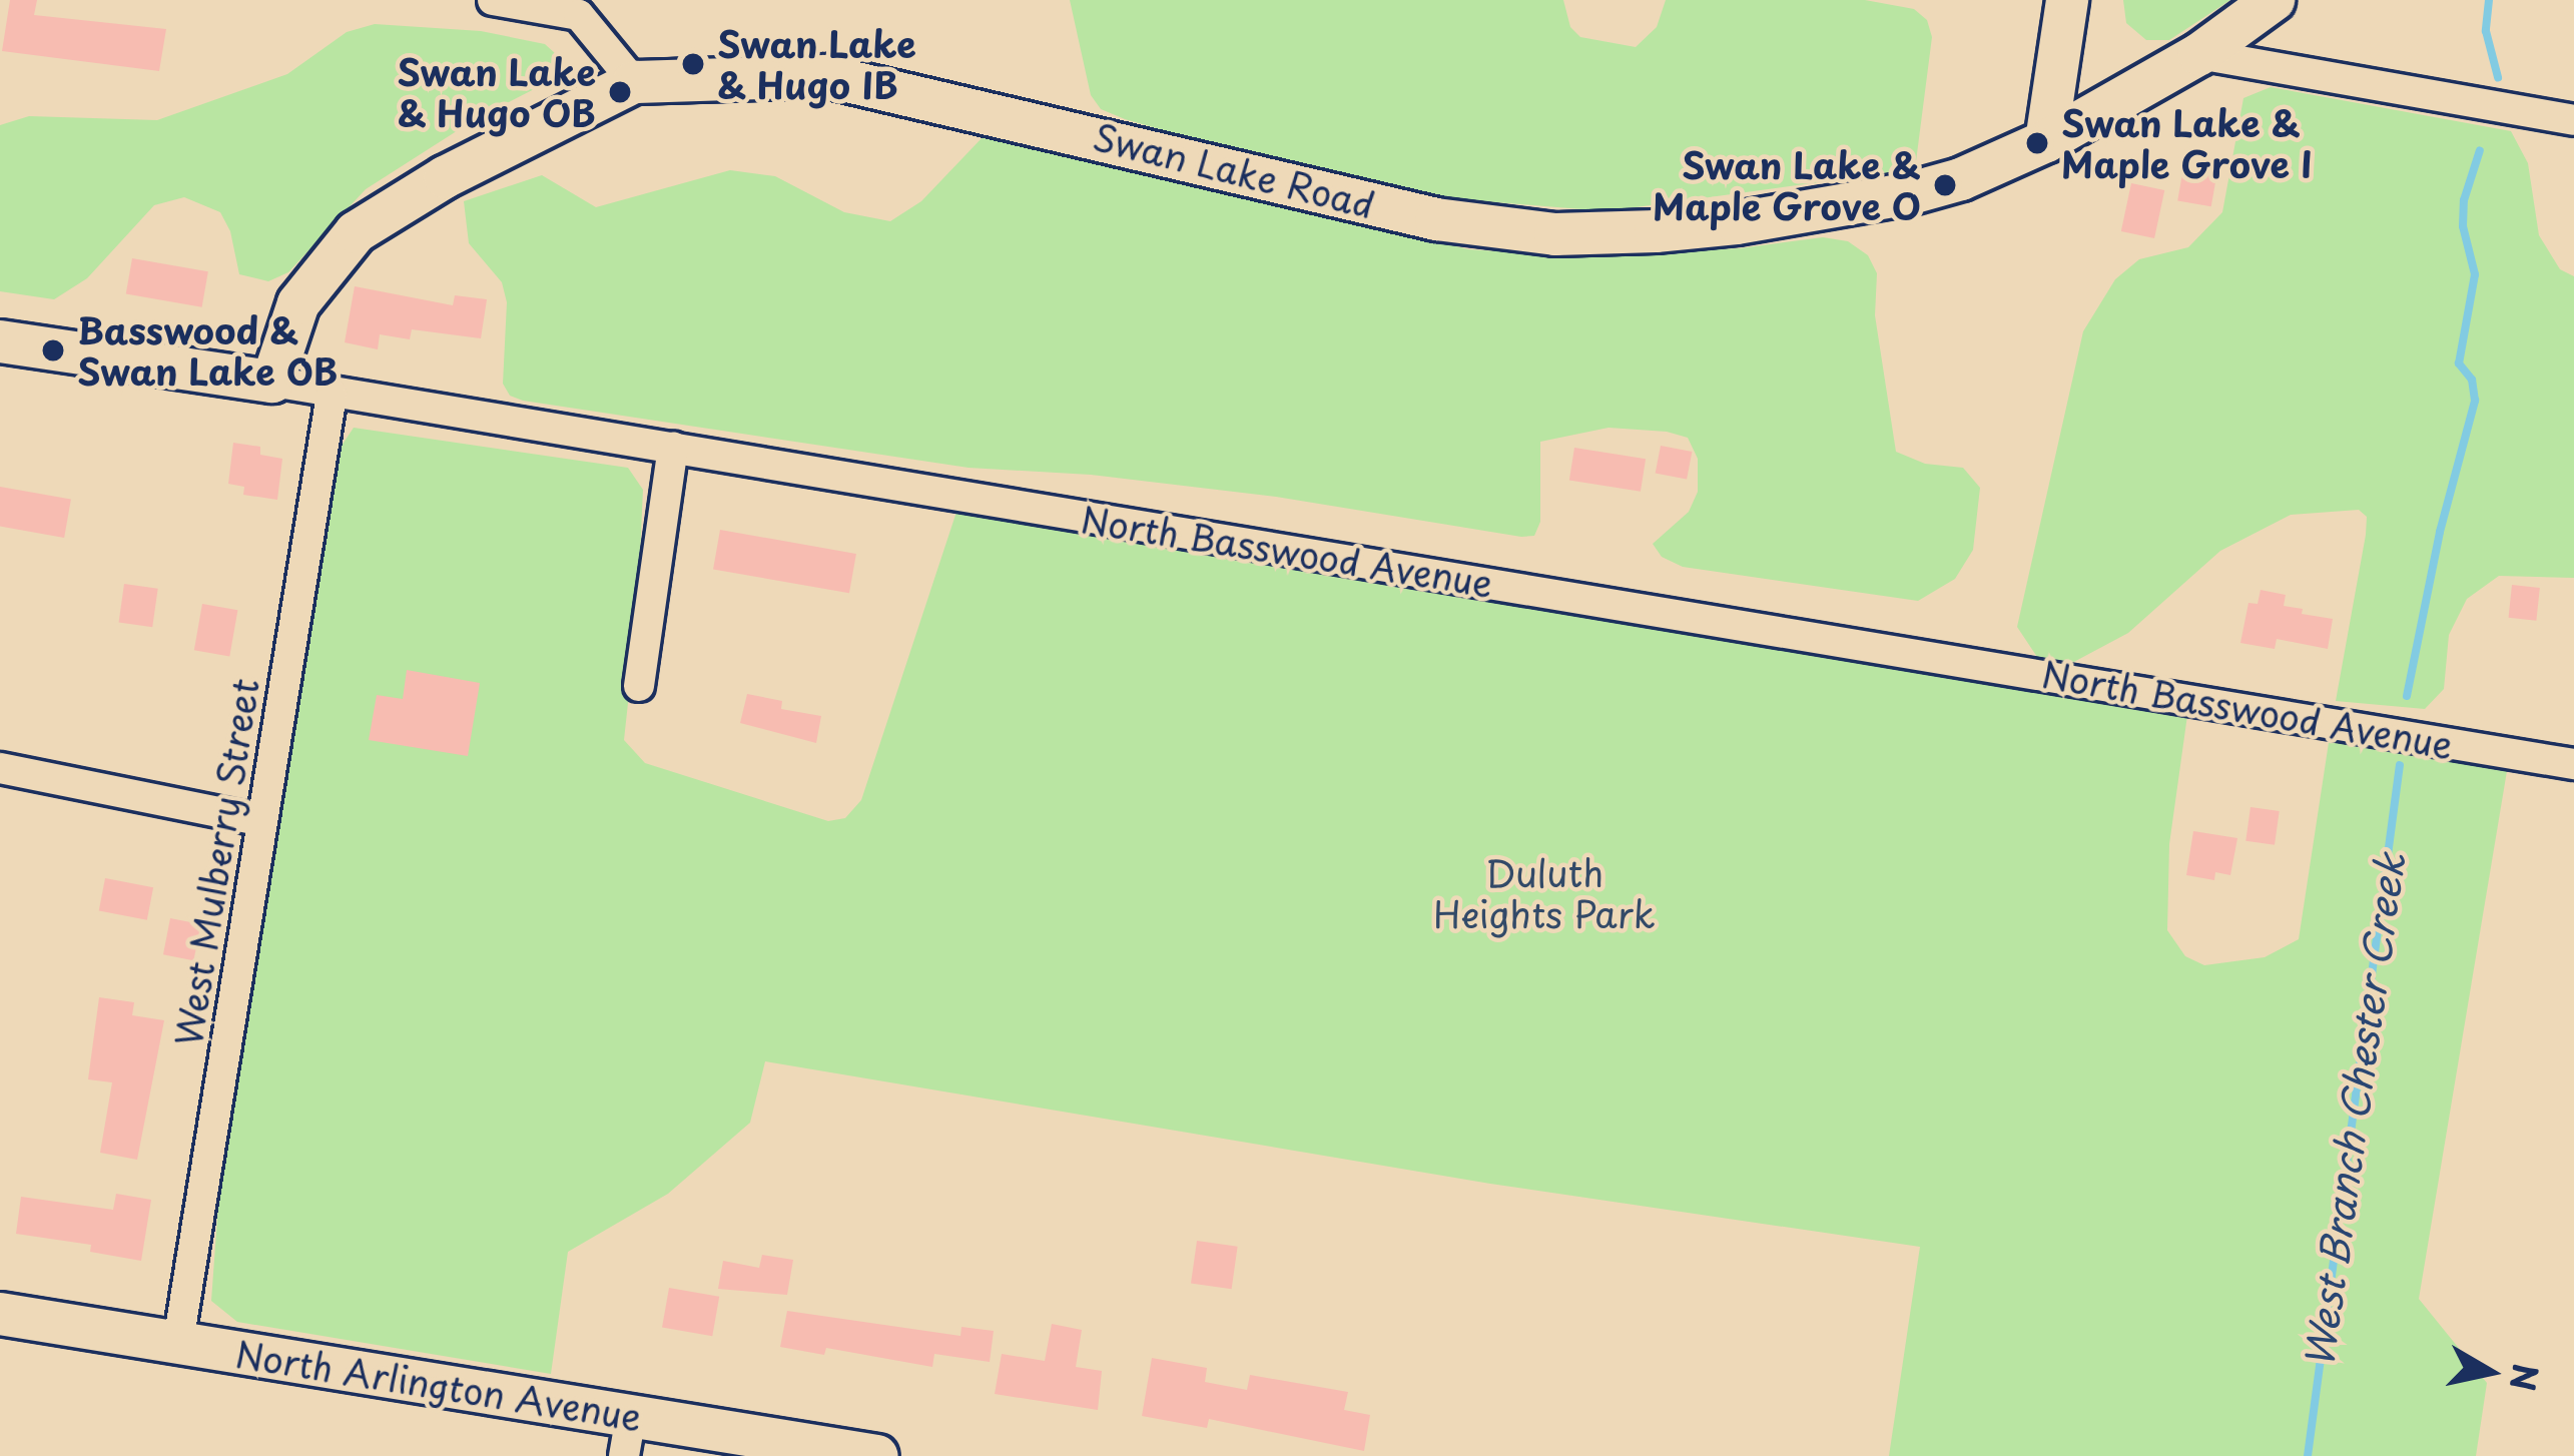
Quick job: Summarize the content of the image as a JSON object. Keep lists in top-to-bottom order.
{
  "streets": {
    "street": [
      "Swan Lake Road",
      "North Basswood Avenue",
      "West Mulberry Street",
      "North Arlington Avenue"
    ]
  },
  "crossings": [
    ["Swan Lake Road", "North Basswood Avenue"],
    ["North Basswood Avenue", "West Mulberry Street"],
    ["West Mulberry Street", "North Arlington Avenue"]
  ],
  "water": ["West Branch Chester Creek"],
  "parks": ["Duluth Heights Park"],
  "places": [
    "Swan Lake & Hugo IB",
    "Swan Lake & Hugo OB",
    "Swan Lake & Maple Grove I",
    "Swan Lake & Maple Grove O",
    "Basswood & Swan Lake OB"
  ],
  "north": "right"
}
